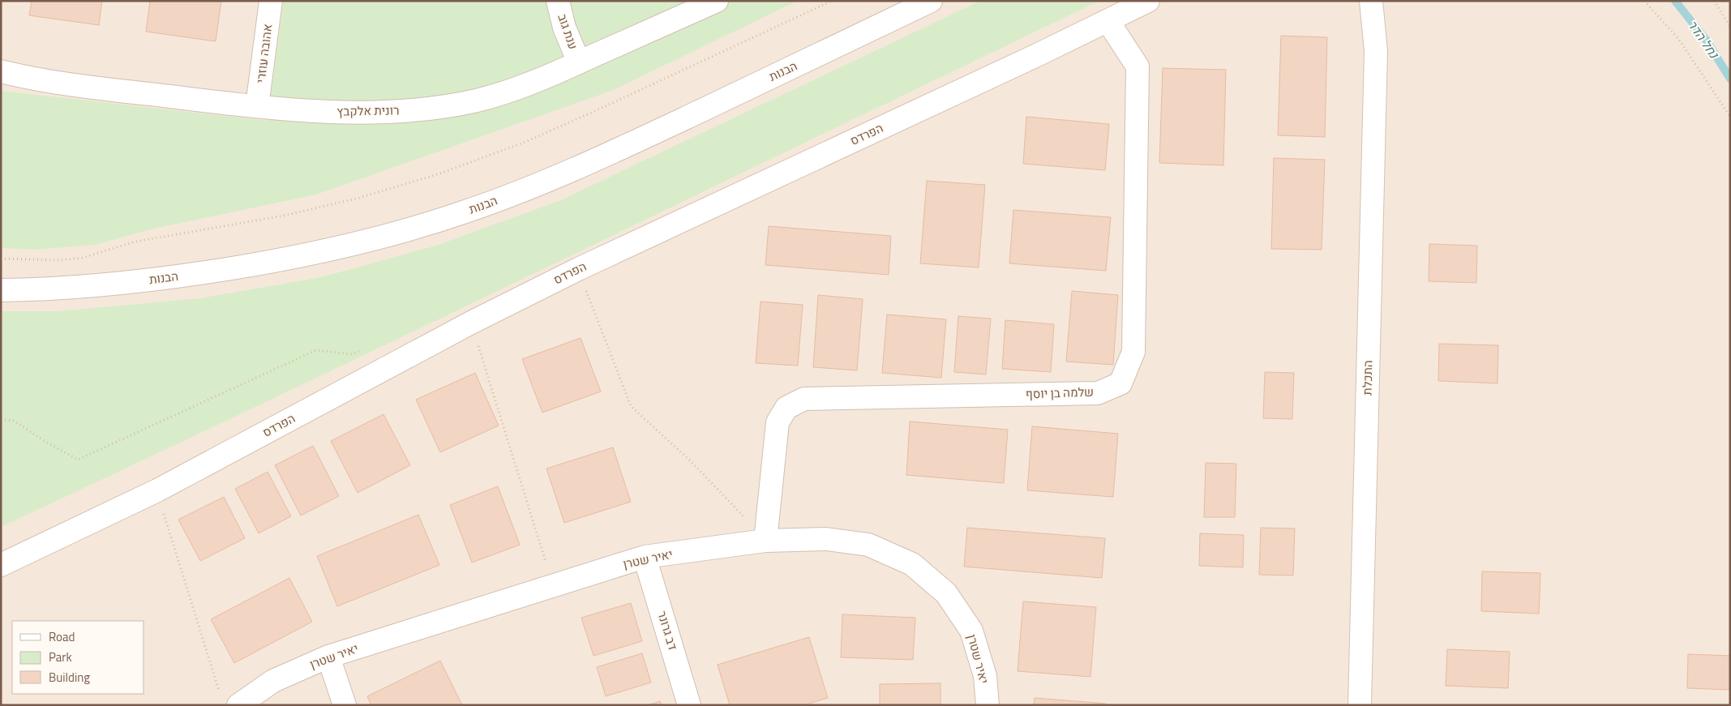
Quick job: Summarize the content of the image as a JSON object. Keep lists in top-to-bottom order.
{
  "streets": {
    "street": [
      "ענת גוב",
      "אהובה עוזרי",
      "הבנות",
      "רונית אלקבץ",
      "הפרדס",
      "התכלת",
      "שלמה בן יוסף",
      "יאיר שטרן",
      "דב גרונר"
    ]
  },
  "crossings": [
    ["ענת גוב", "רונית אלקבץ"],
    ["אהובה עוזרי", "רונית אלקבץ"],
    ["הפרדס", "שלמה בן יוסף"],
    ["שלמה בן יוסף", "יאיר שטרן"],
    ["יאיר שטרן", "דב גרונר"]
  ],
  "water": ["נחל הדר"],
  "legend": ["Road", "Park", "Building"]
}
